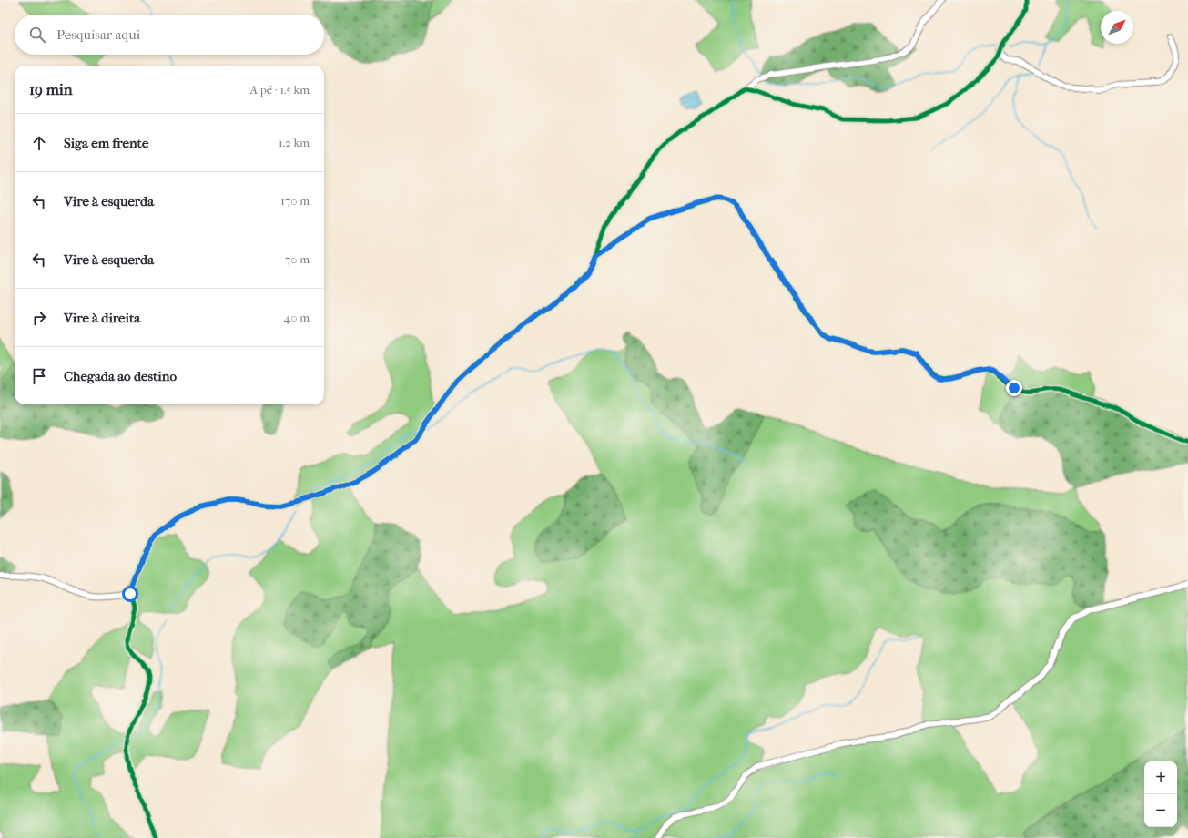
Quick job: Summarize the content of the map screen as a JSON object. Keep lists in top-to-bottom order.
{
  "north": "top right",
  "page": {
    "search": "Pesquisar aqui",
    "heading": ["19 min", "A pé · 1.5 km"],
    "list": [
      ["Siga em frente", "1.2 km"],
      ["Vire à esquerda", "170 m"],
      ["Vire à esquerda", "70 m"],
      ["Vire à direita", "40 m"],
      "Chegada ao destino"
    ],
    "map_buttons": ["+", "−"]
  }
}
